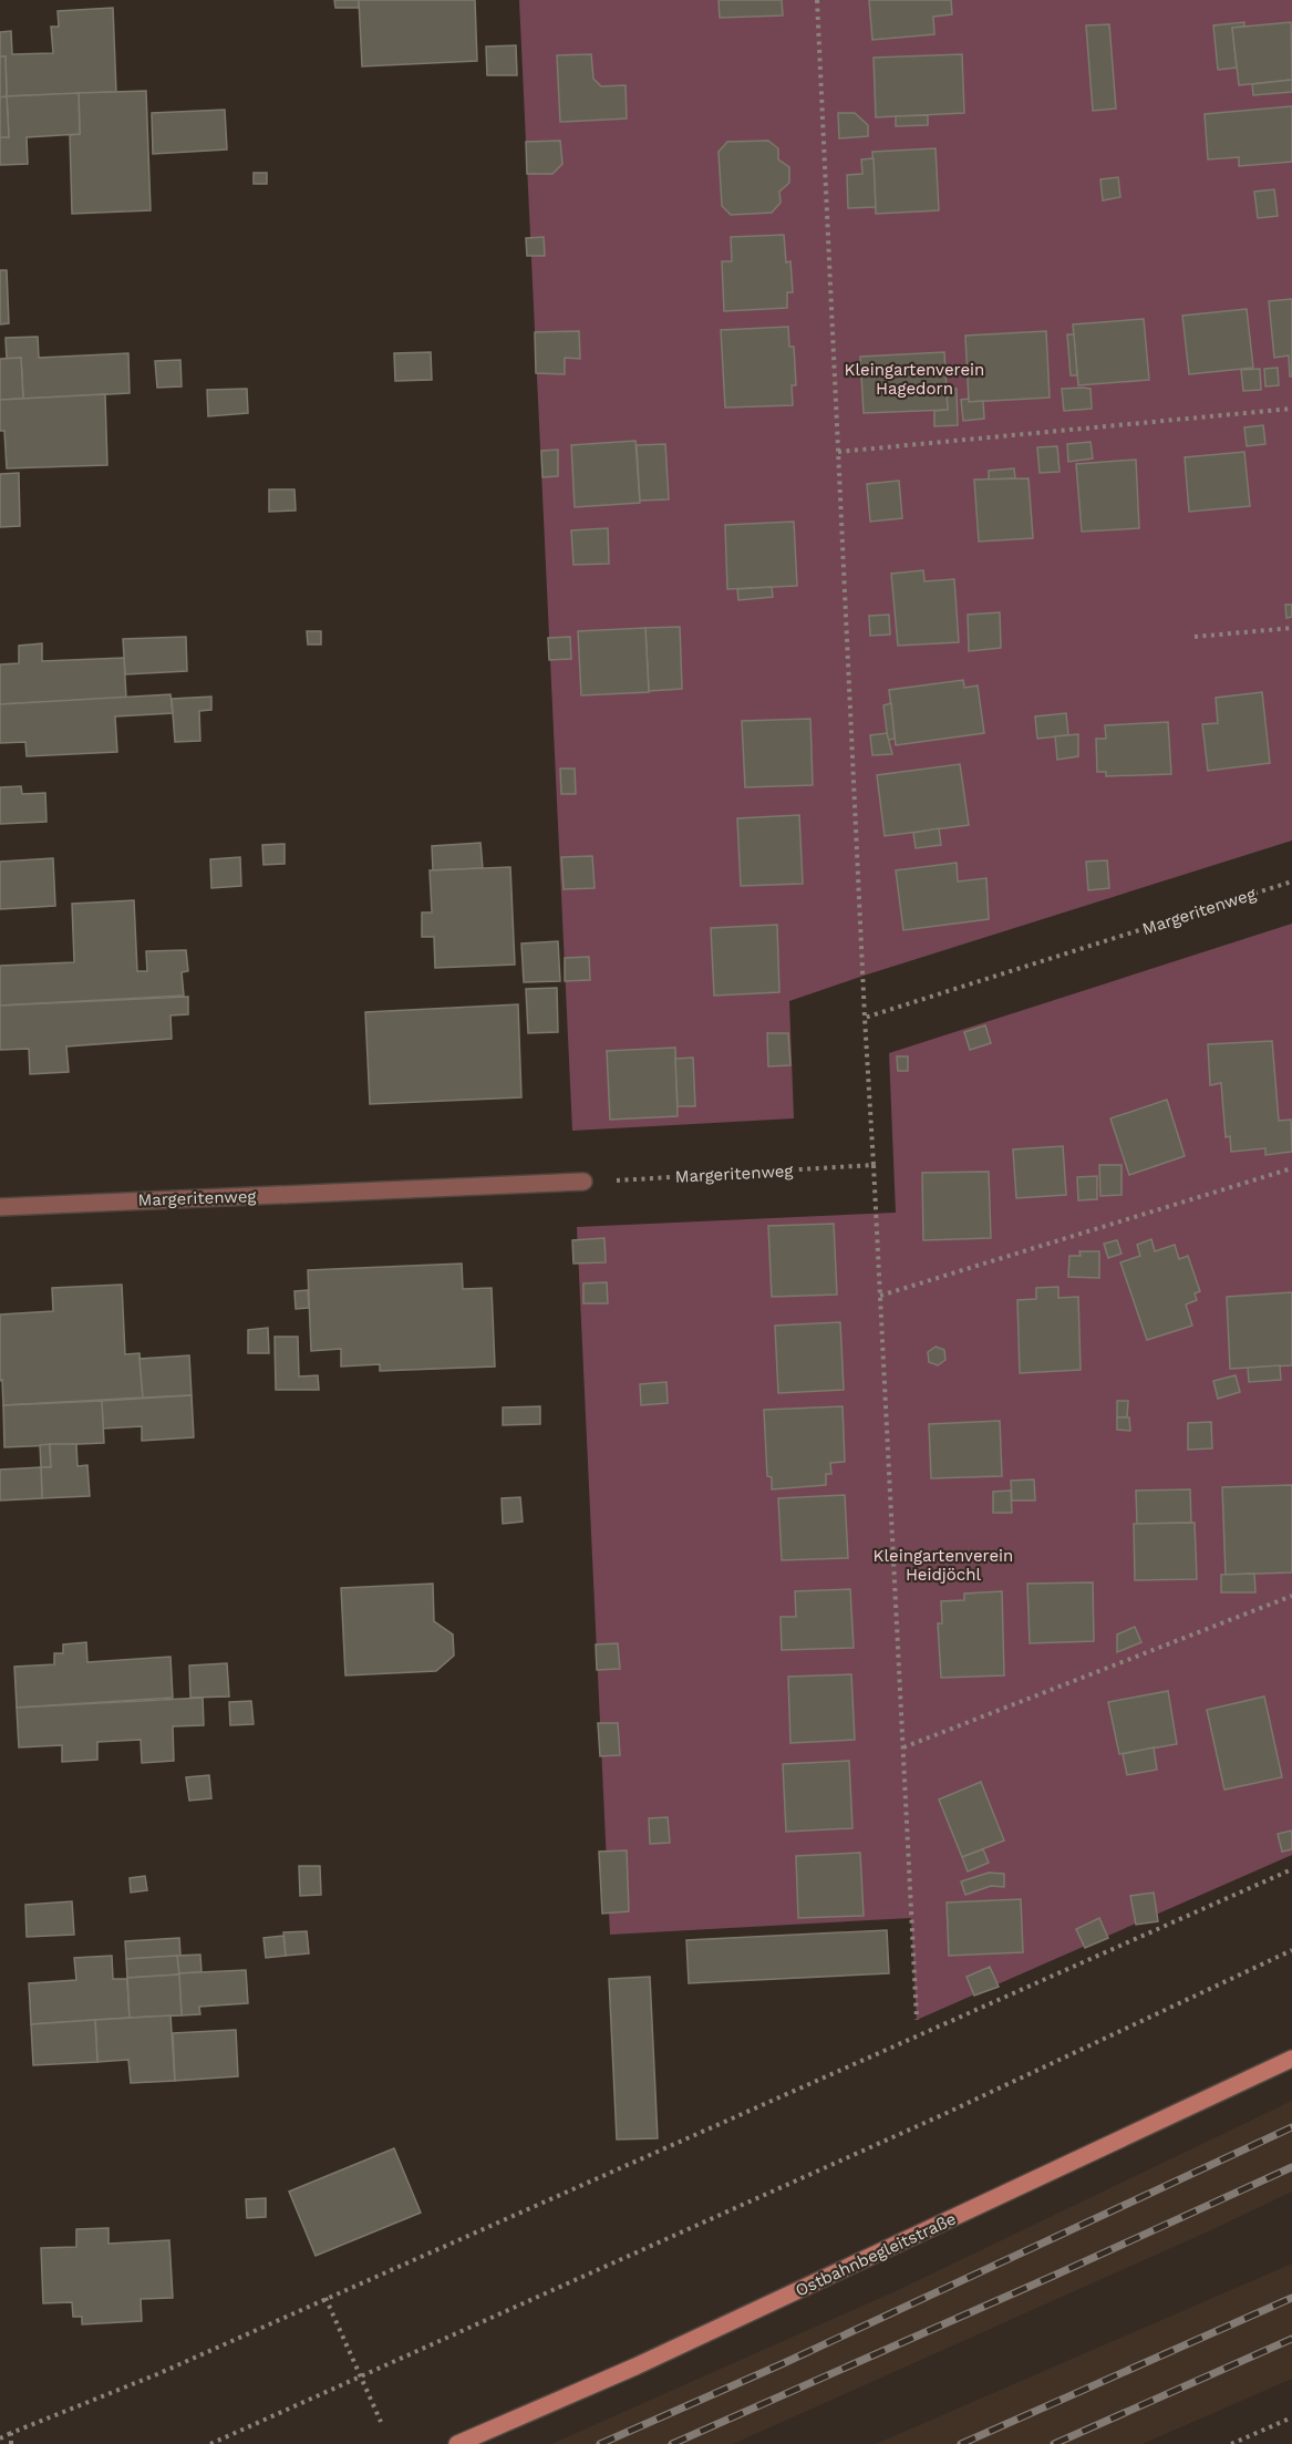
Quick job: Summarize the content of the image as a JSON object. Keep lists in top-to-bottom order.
{
  "streets": {
    "street": ["Margeritenweg", "Ostbahnbegleitstraße"]
  },
  "parks": ["Kleingartenverein Hagedorn", "Kleingartenverein Heidjöchl"]
}
